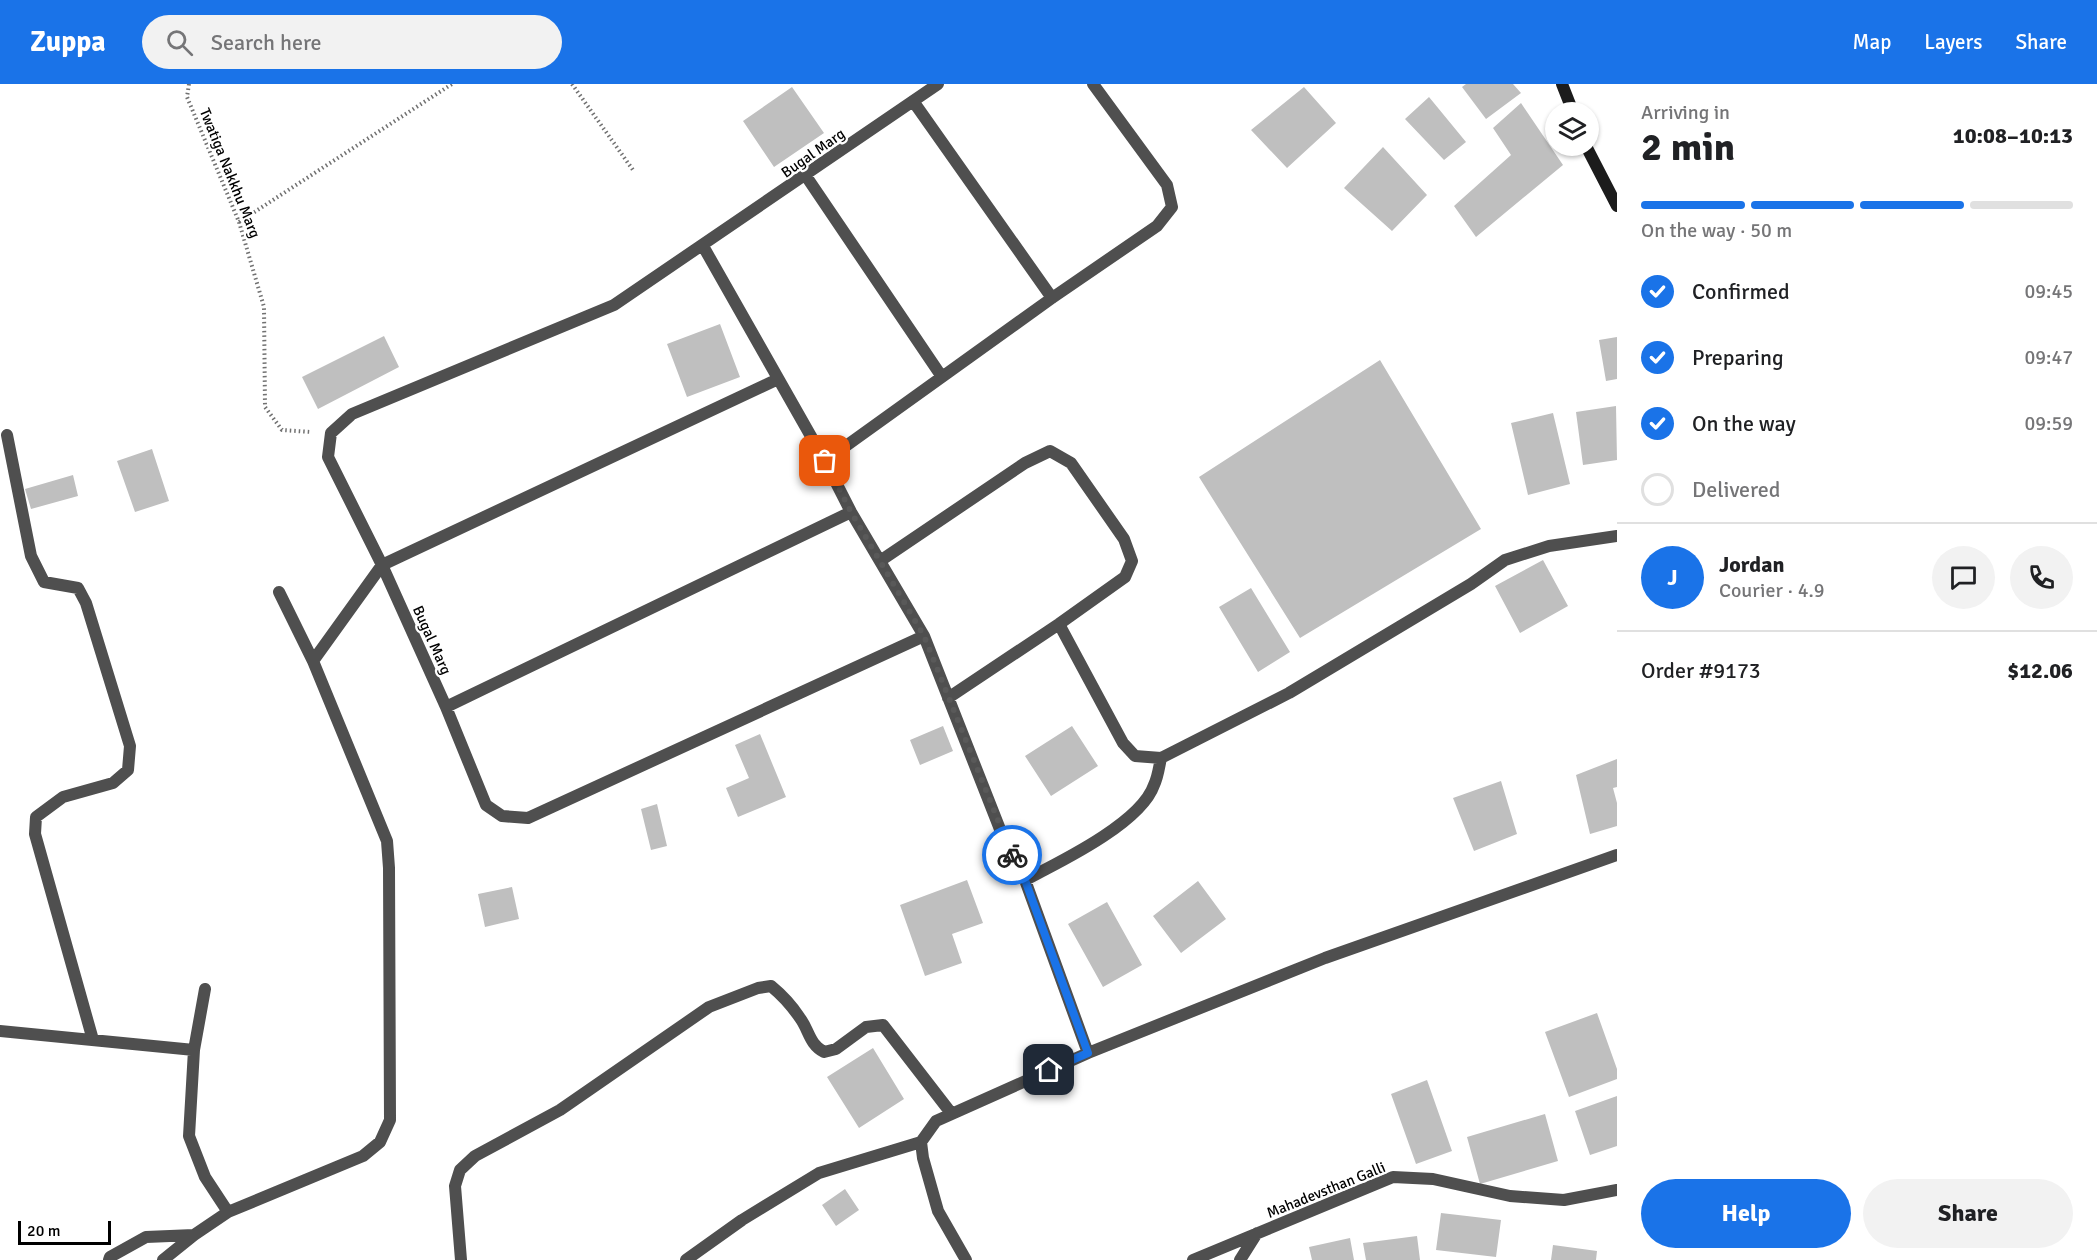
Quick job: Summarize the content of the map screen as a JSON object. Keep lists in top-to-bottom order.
{
  "streets": {
    "street": ["Bugal Marg", "Mahadevsthan Galli"],
    "path": ["Twatiga Nakkhu Marg"]
  },
  "crossings": [
    ["Bugal Marg", "Twatiga Nakkhu Marg"]
  ],
  "scale_bar": "20 m",
  "page": {
    "header": "Zuppa",
    "search": "Search here",
    "nav": ["Map", "Layers", "Share"],
    "heading": ["2 min", "Arriving in", "10:08–10:13"],
    "panel": [
      "Jordan",
      "Courier · 4.9",
      "Order #9173",
      "$12.06"
    ],
    "bar": "On the way · 50 m",
    "list": [
      ["Confirmed", "09:45"],
      ["Preparing", "09:47"],
      ["On the way", "09:59"],
      "Delivered"
    ],
    "round": "J",
    "buttons": ["Help", "Share"],
    "scale": "20 m"
  }
}
